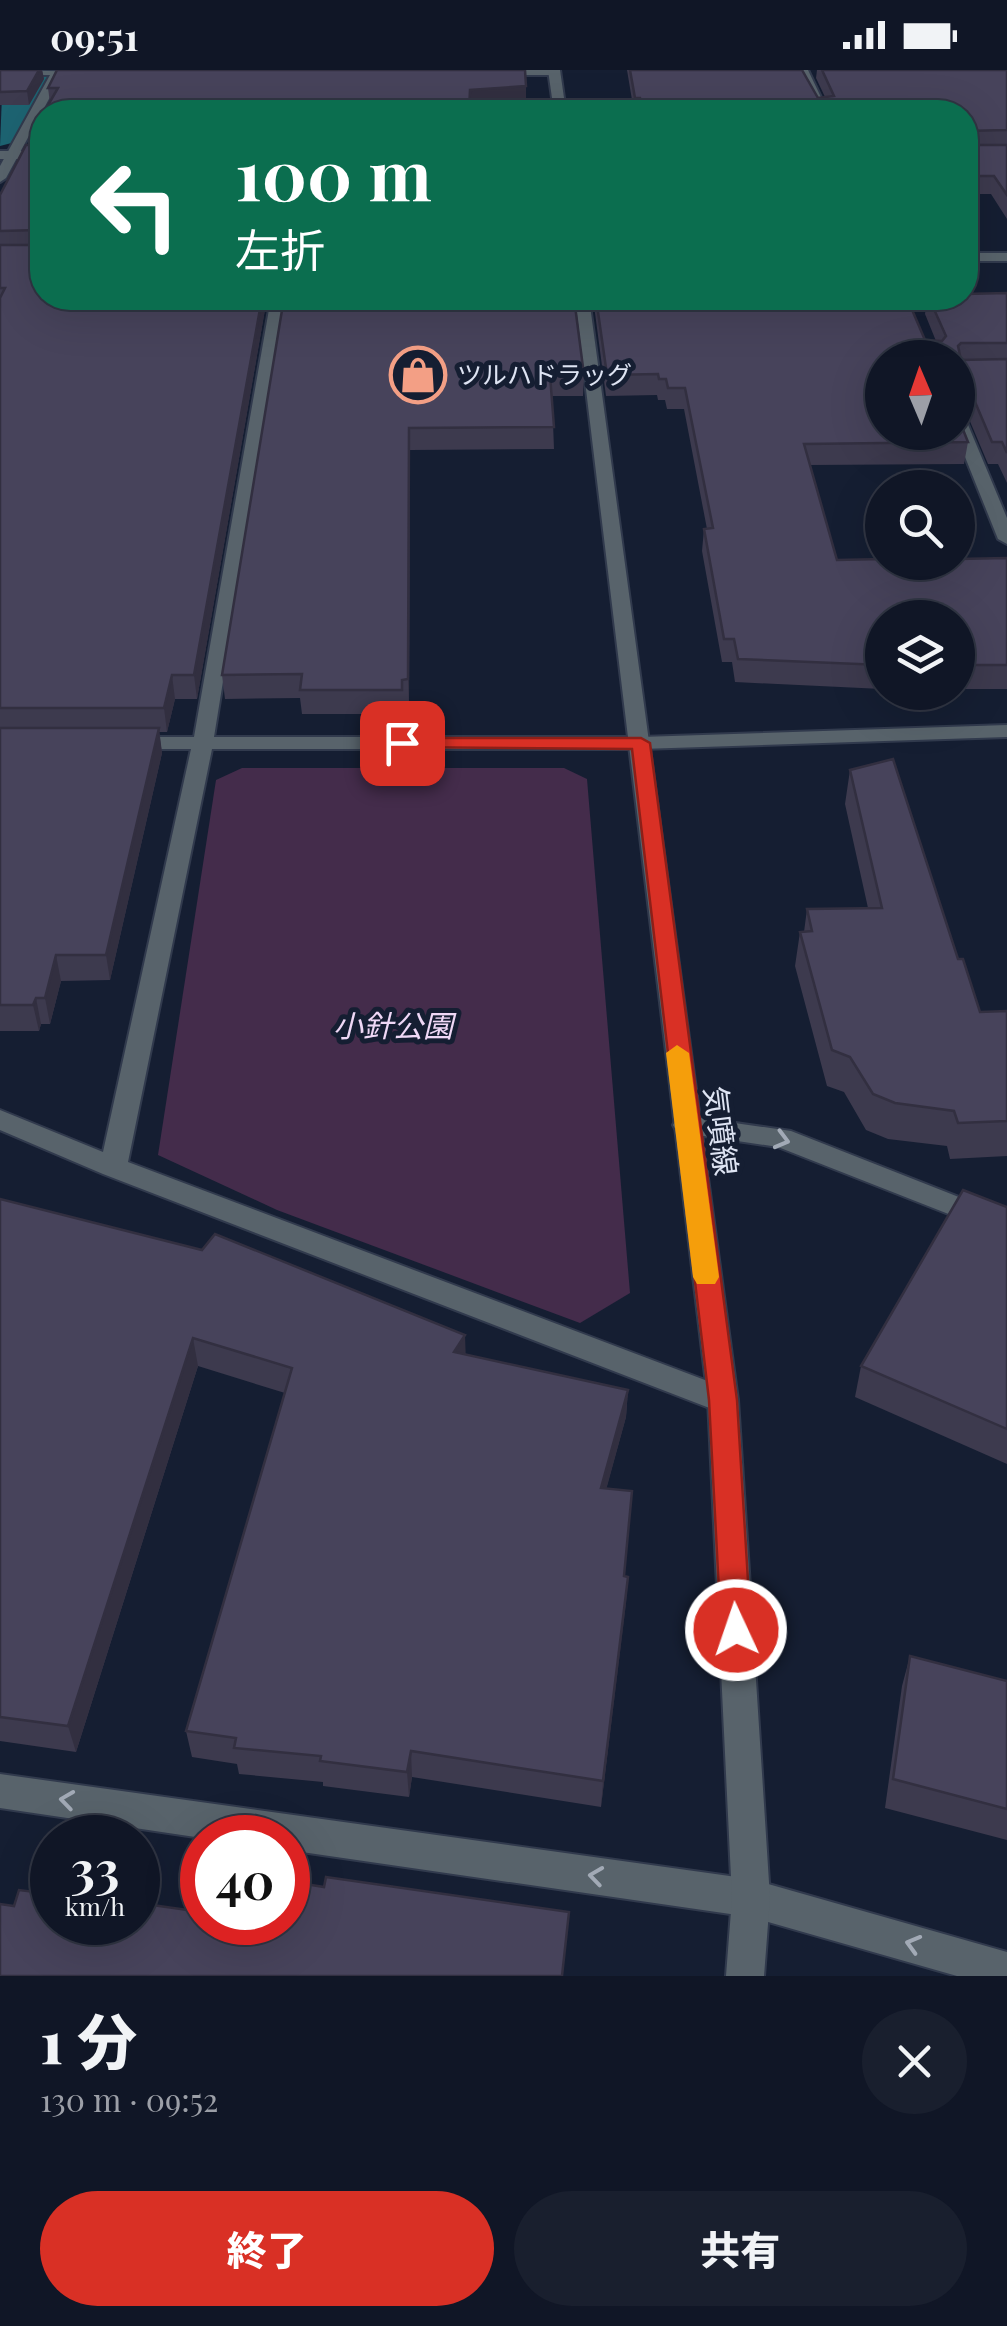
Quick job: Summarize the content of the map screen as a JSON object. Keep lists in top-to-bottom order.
{
  "streets": {
    "street": ["気噴線"]
  },
  "parks": ["小針公園"],
  "places": {
    "shop": ["ツルハドラッグ"]
  },
  "north": "top",
  "page": {
    "status": "09:51",
    "turn": ["100 m", "左折"],
    "speed": "33 km/h",
    "limit": "40",
    "heading": ["1 分", "130 m · 09:52"],
    "buttons": ["終了", "共有"]
  }
}
